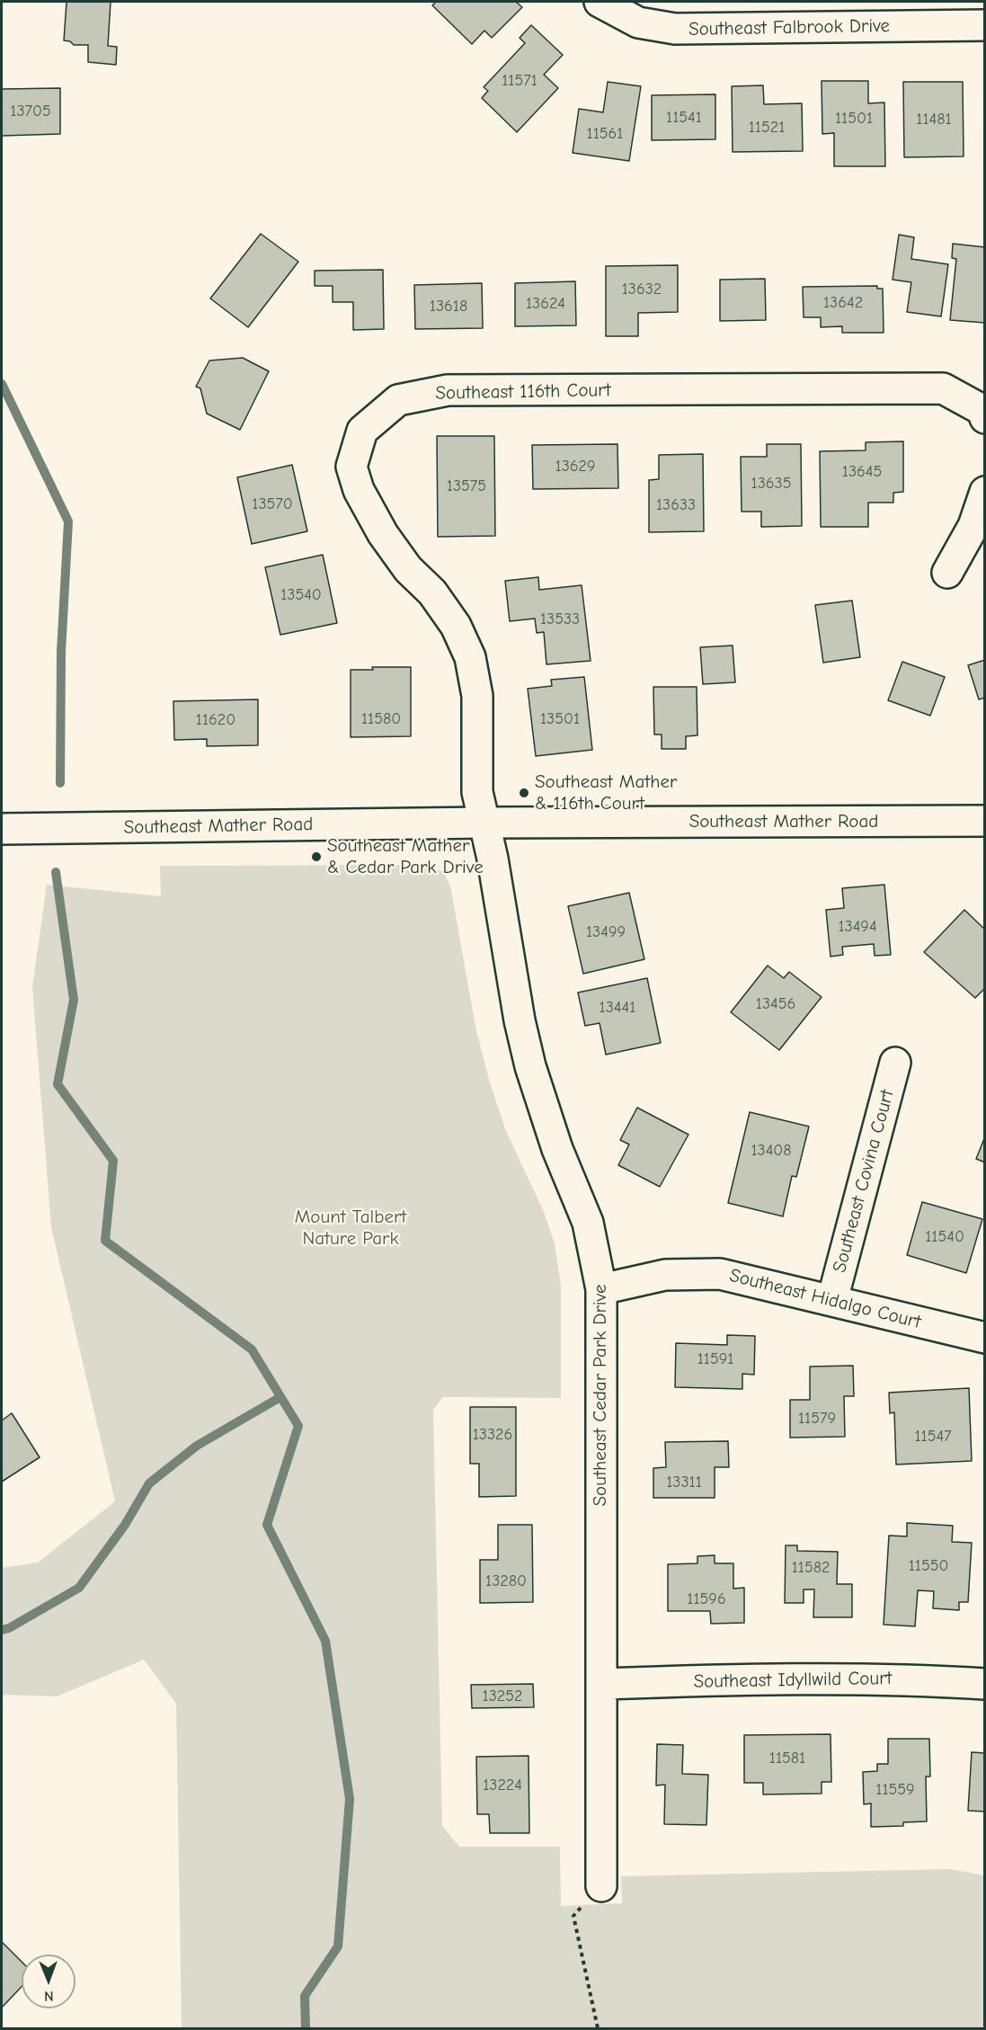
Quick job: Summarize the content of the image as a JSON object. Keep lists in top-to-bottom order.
{
  "streets": {
    "street": [
      "Southeast Falbrook Drive",
      "Southeast 116th Court",
      "Southeast Mather Road",
      "Southeast Covina Court",
      "Southeast Hidalgo Court",
      "Southeast Cedar Park Drive",
      "Southeast Idyllwild Court"
    ]
  },
  "crossings": [
    ["Southeast 116th Court", "Southeast Mather Road"],
    ["Southeast 116th Court", "Southeast Cedar Park Drive"],
    ["Southeast Mather Road", "Southeast Cedar Park Drive"],
    ["Southeast Covina Court", "Southeast Hidalgo Court"],
    ["Southeast Hidalgo Court", "Southeast Cedar Park Drive"],
    ["Southeast Cedar Park Drive", "Southeast Idyllwild Court"]
  ],
  "parks": ["Mount Talbert Nature Park"],
  "places": ["Southeast Mather & 116th Court", "Southeast Mather & Cedar Park Drive"],
  "house_numbers": [
    "11571",
    "13705",
    "11541",
    "11501",
    "11481",
    "11521",
    "11561",
    "13632",
    "13642",
    "13624",
    "13618",
    "13629",
    "13645",
    "13635",
    "13575",
    "13570",
    "13633",
    "13540",
    "13533",
    "11580",
    "13501",
    "11620",
    "13494",
    "13499",
    "13456",
    "13441",
    "13408",
    "11540",
    "11591",
    "11579",
    "13326",
    "11547",
    "13311",
    "11550",
    "11582",
    "13280",
    "11596",
    "13252",
    "11581",
    "13224",
    "11559"
  ],
  "north": "bottom"
}
